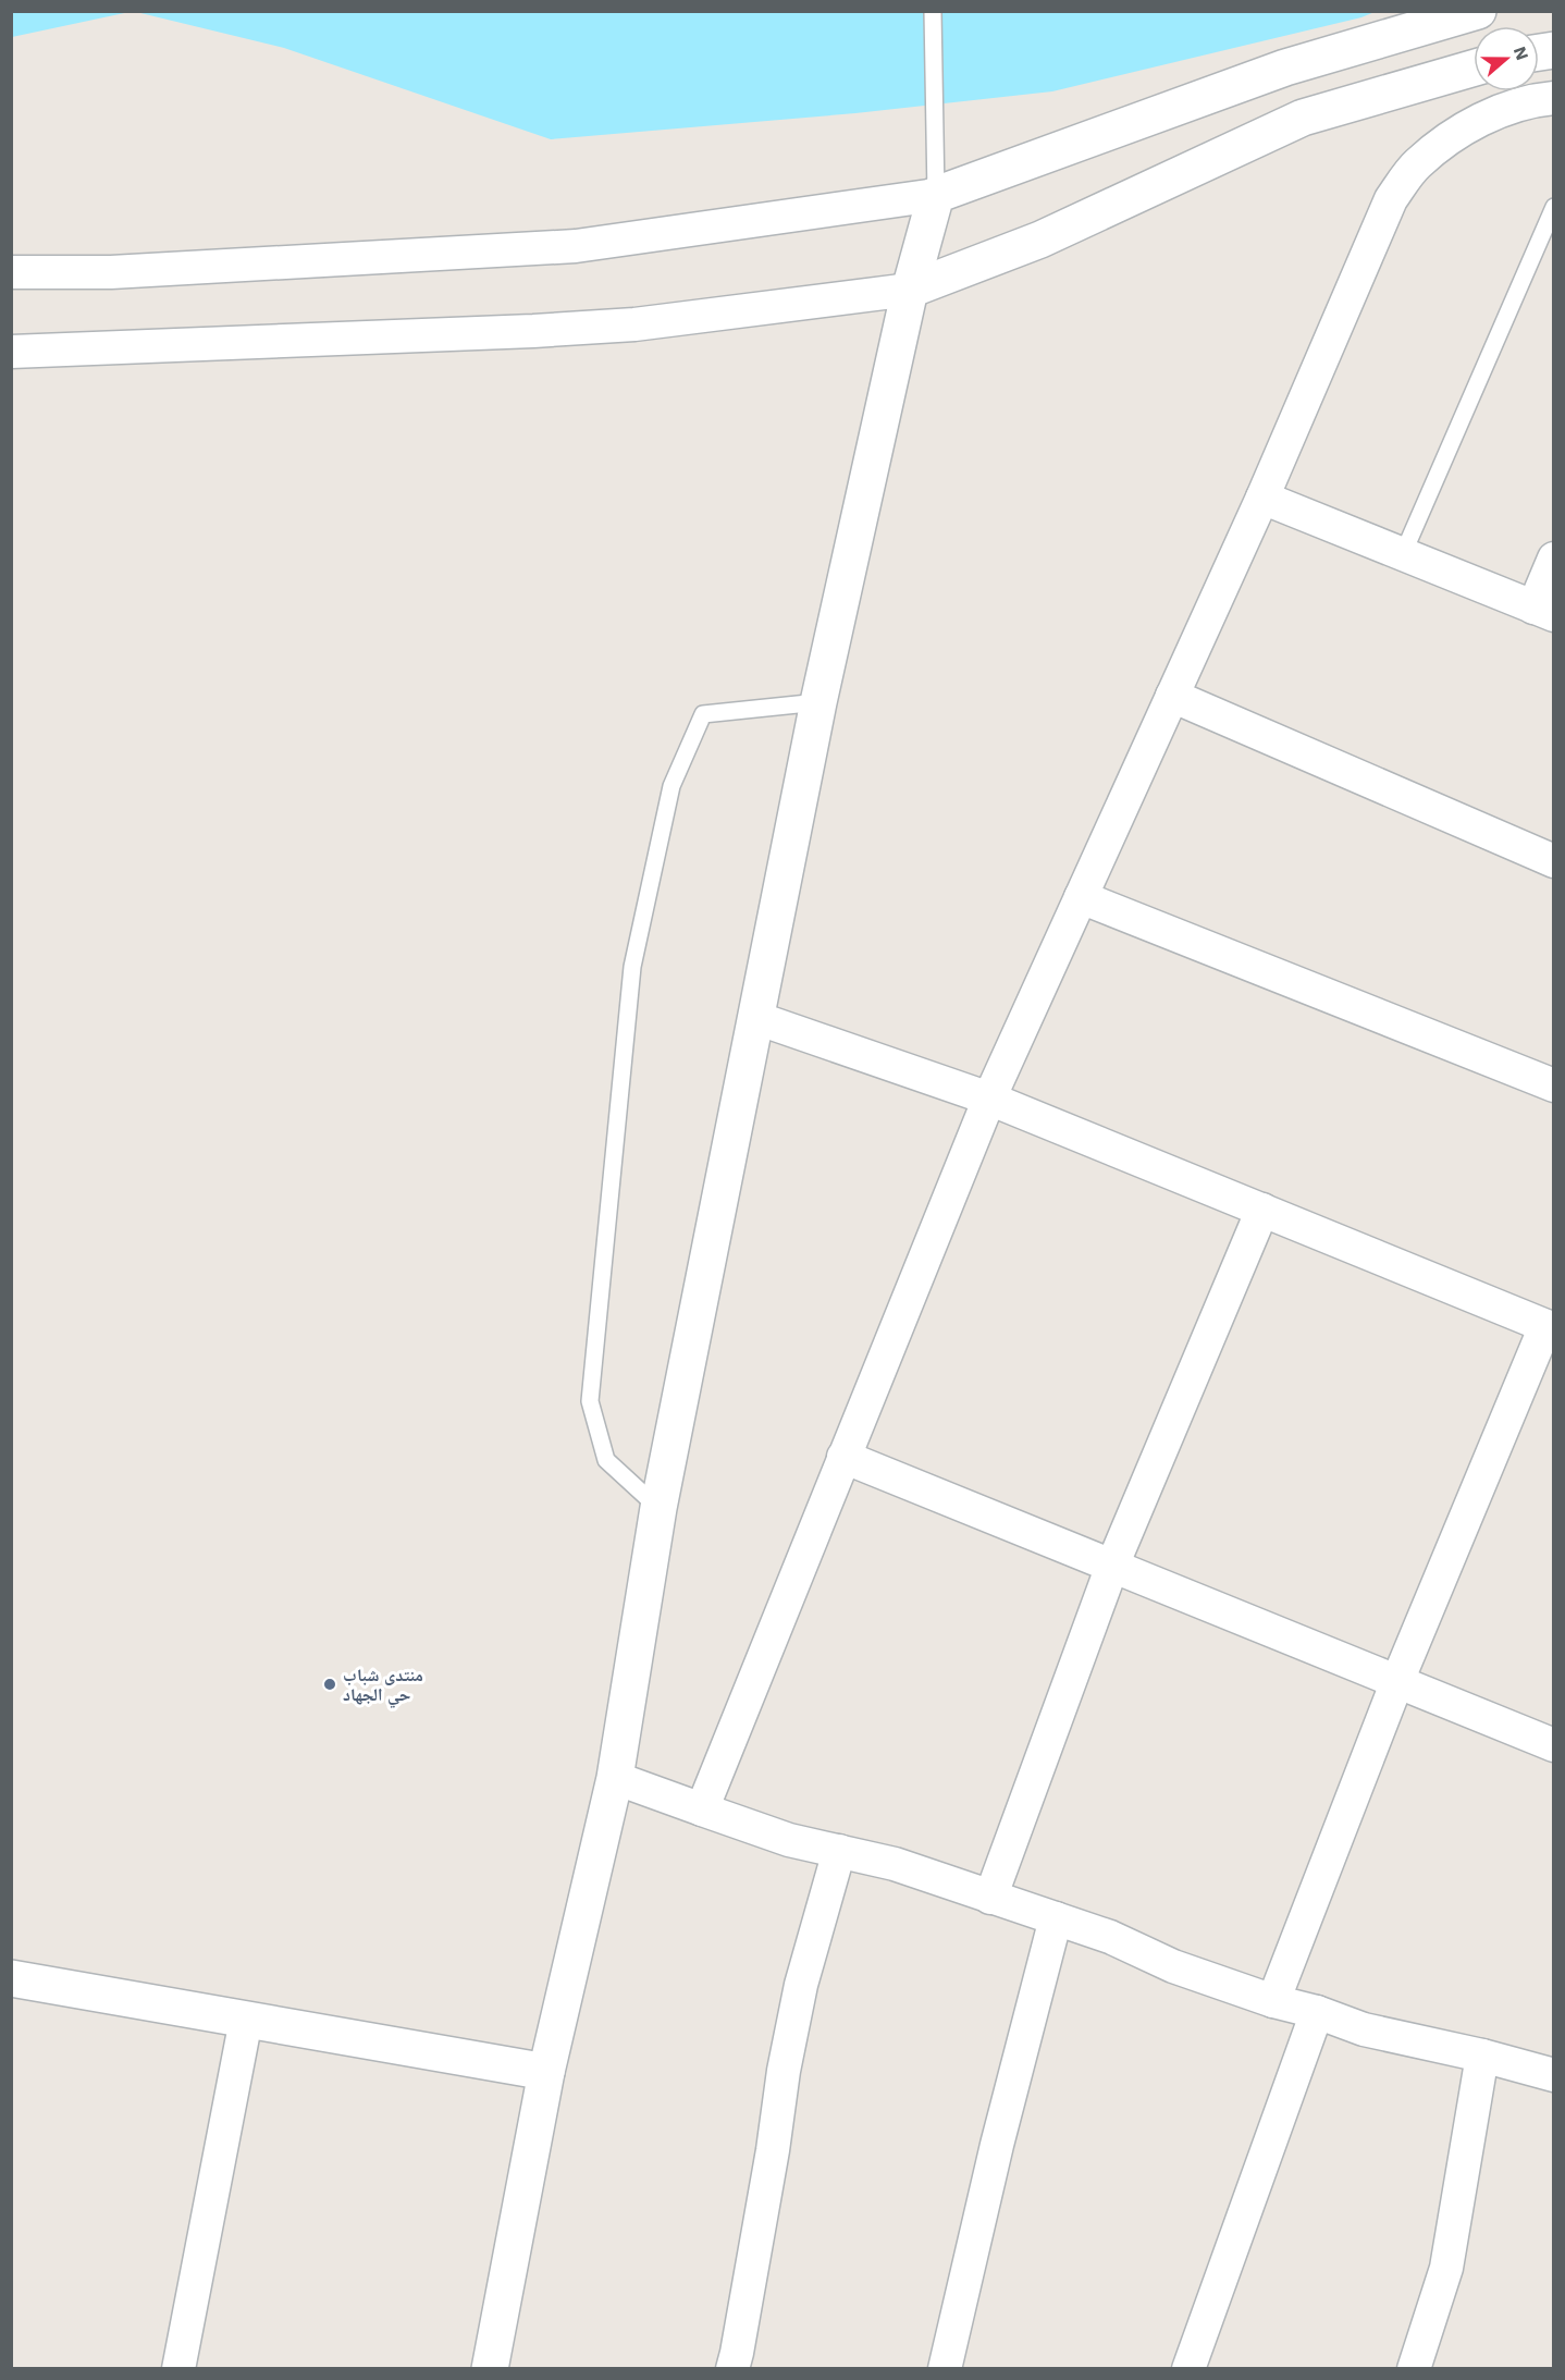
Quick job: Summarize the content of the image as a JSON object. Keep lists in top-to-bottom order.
{
  "places": ["منتدى شباب حي الجهاد"],
  "north": "right"
}
